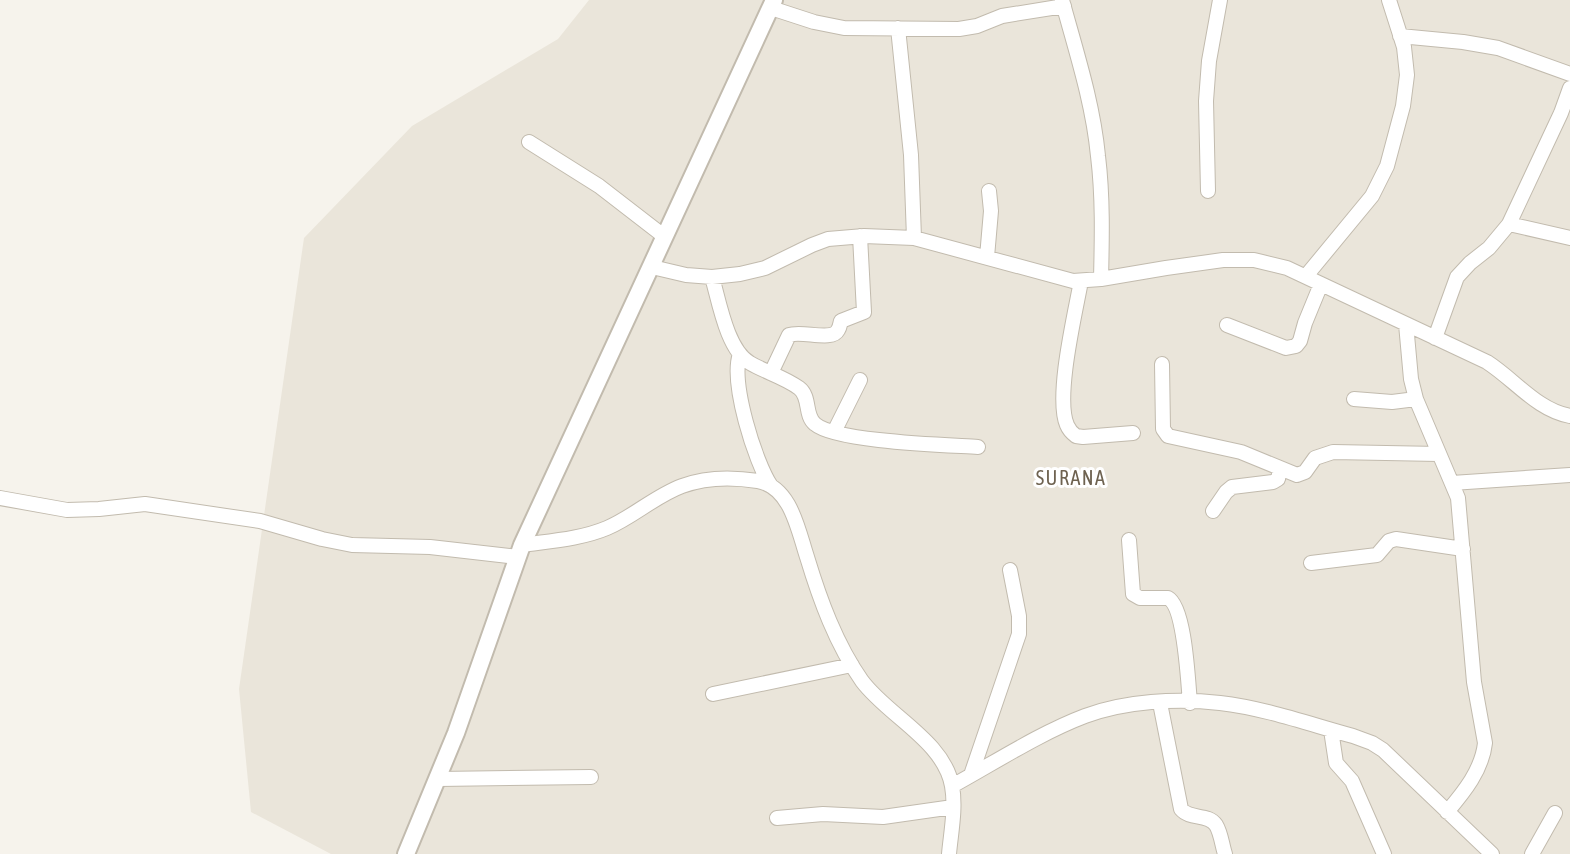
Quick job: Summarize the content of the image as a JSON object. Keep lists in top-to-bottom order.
{
  "districts": ["SURANA"]
}
